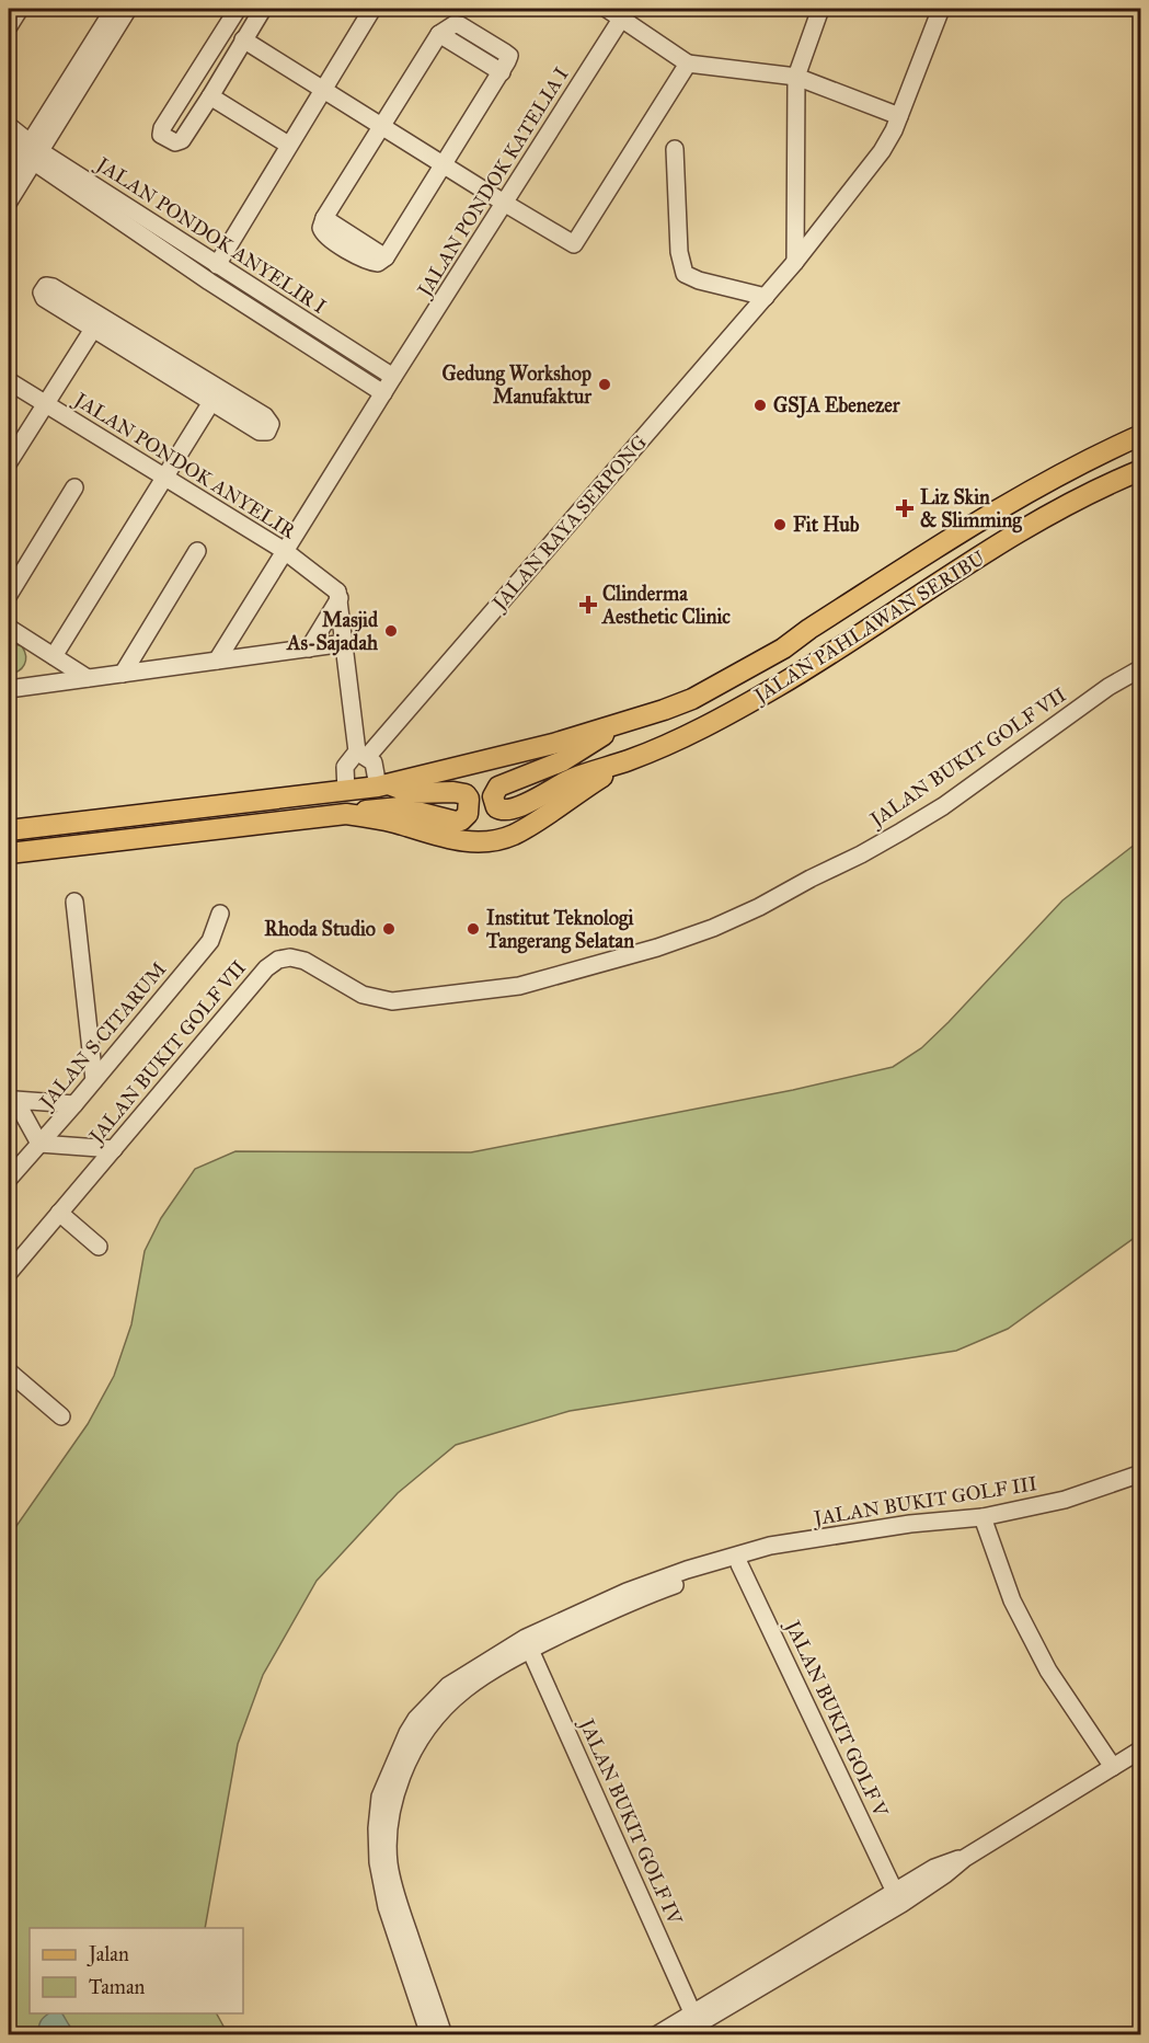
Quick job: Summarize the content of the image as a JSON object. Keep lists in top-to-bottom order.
{
  "streets": {
    "main road": ["JALAN PAHLAWAN SERIBU"],
    "street": [
      "JALAN PONDOK KATELIA I",
      "JALAN PONDOK ANYELIR I",
      "JALAN PONDOK ANYELIR",
      "JALAN RAYA SERPONG",
      "JALAN BUKIT GOLF VII",
      "JALAN S CITARUM",
      "JALAN BUKIT GOLF III",
      "JALAN BUKIT GOLF V",
      "JALAN BUKIT GOLF IV"
    ]
  },
  "crossings": [
    ["JALAN PONDOK KATELIA I", "JALAN PONDOK ANYELIR I"],
    ["JALAN PONDOK KATELIA I", "JALAN PONDOK ANYELIR"],
    ["JALAN BUKIT GOLF III", "JALAN BUKIT GOLF V"],
    ["JALAN BUKIT GOLF III", "JALAN BUKIT GOLF IV"]
  ],
  "places": {
    "other": [
      "Gedung Workshop Manufaktur",
      "GSJA Ebenezer",
      "Fit Hub",
      "Masjid As-Sajadah",
      "Rhoda Studio",
      "Institut Teknologi Tangerang Selatan"
    ],
    "health": ["Liz Skin & Slimming", "Clinderma Aesthetic Clinic"]
  },
  "legend": ["Jalan", "Taman"]
}
